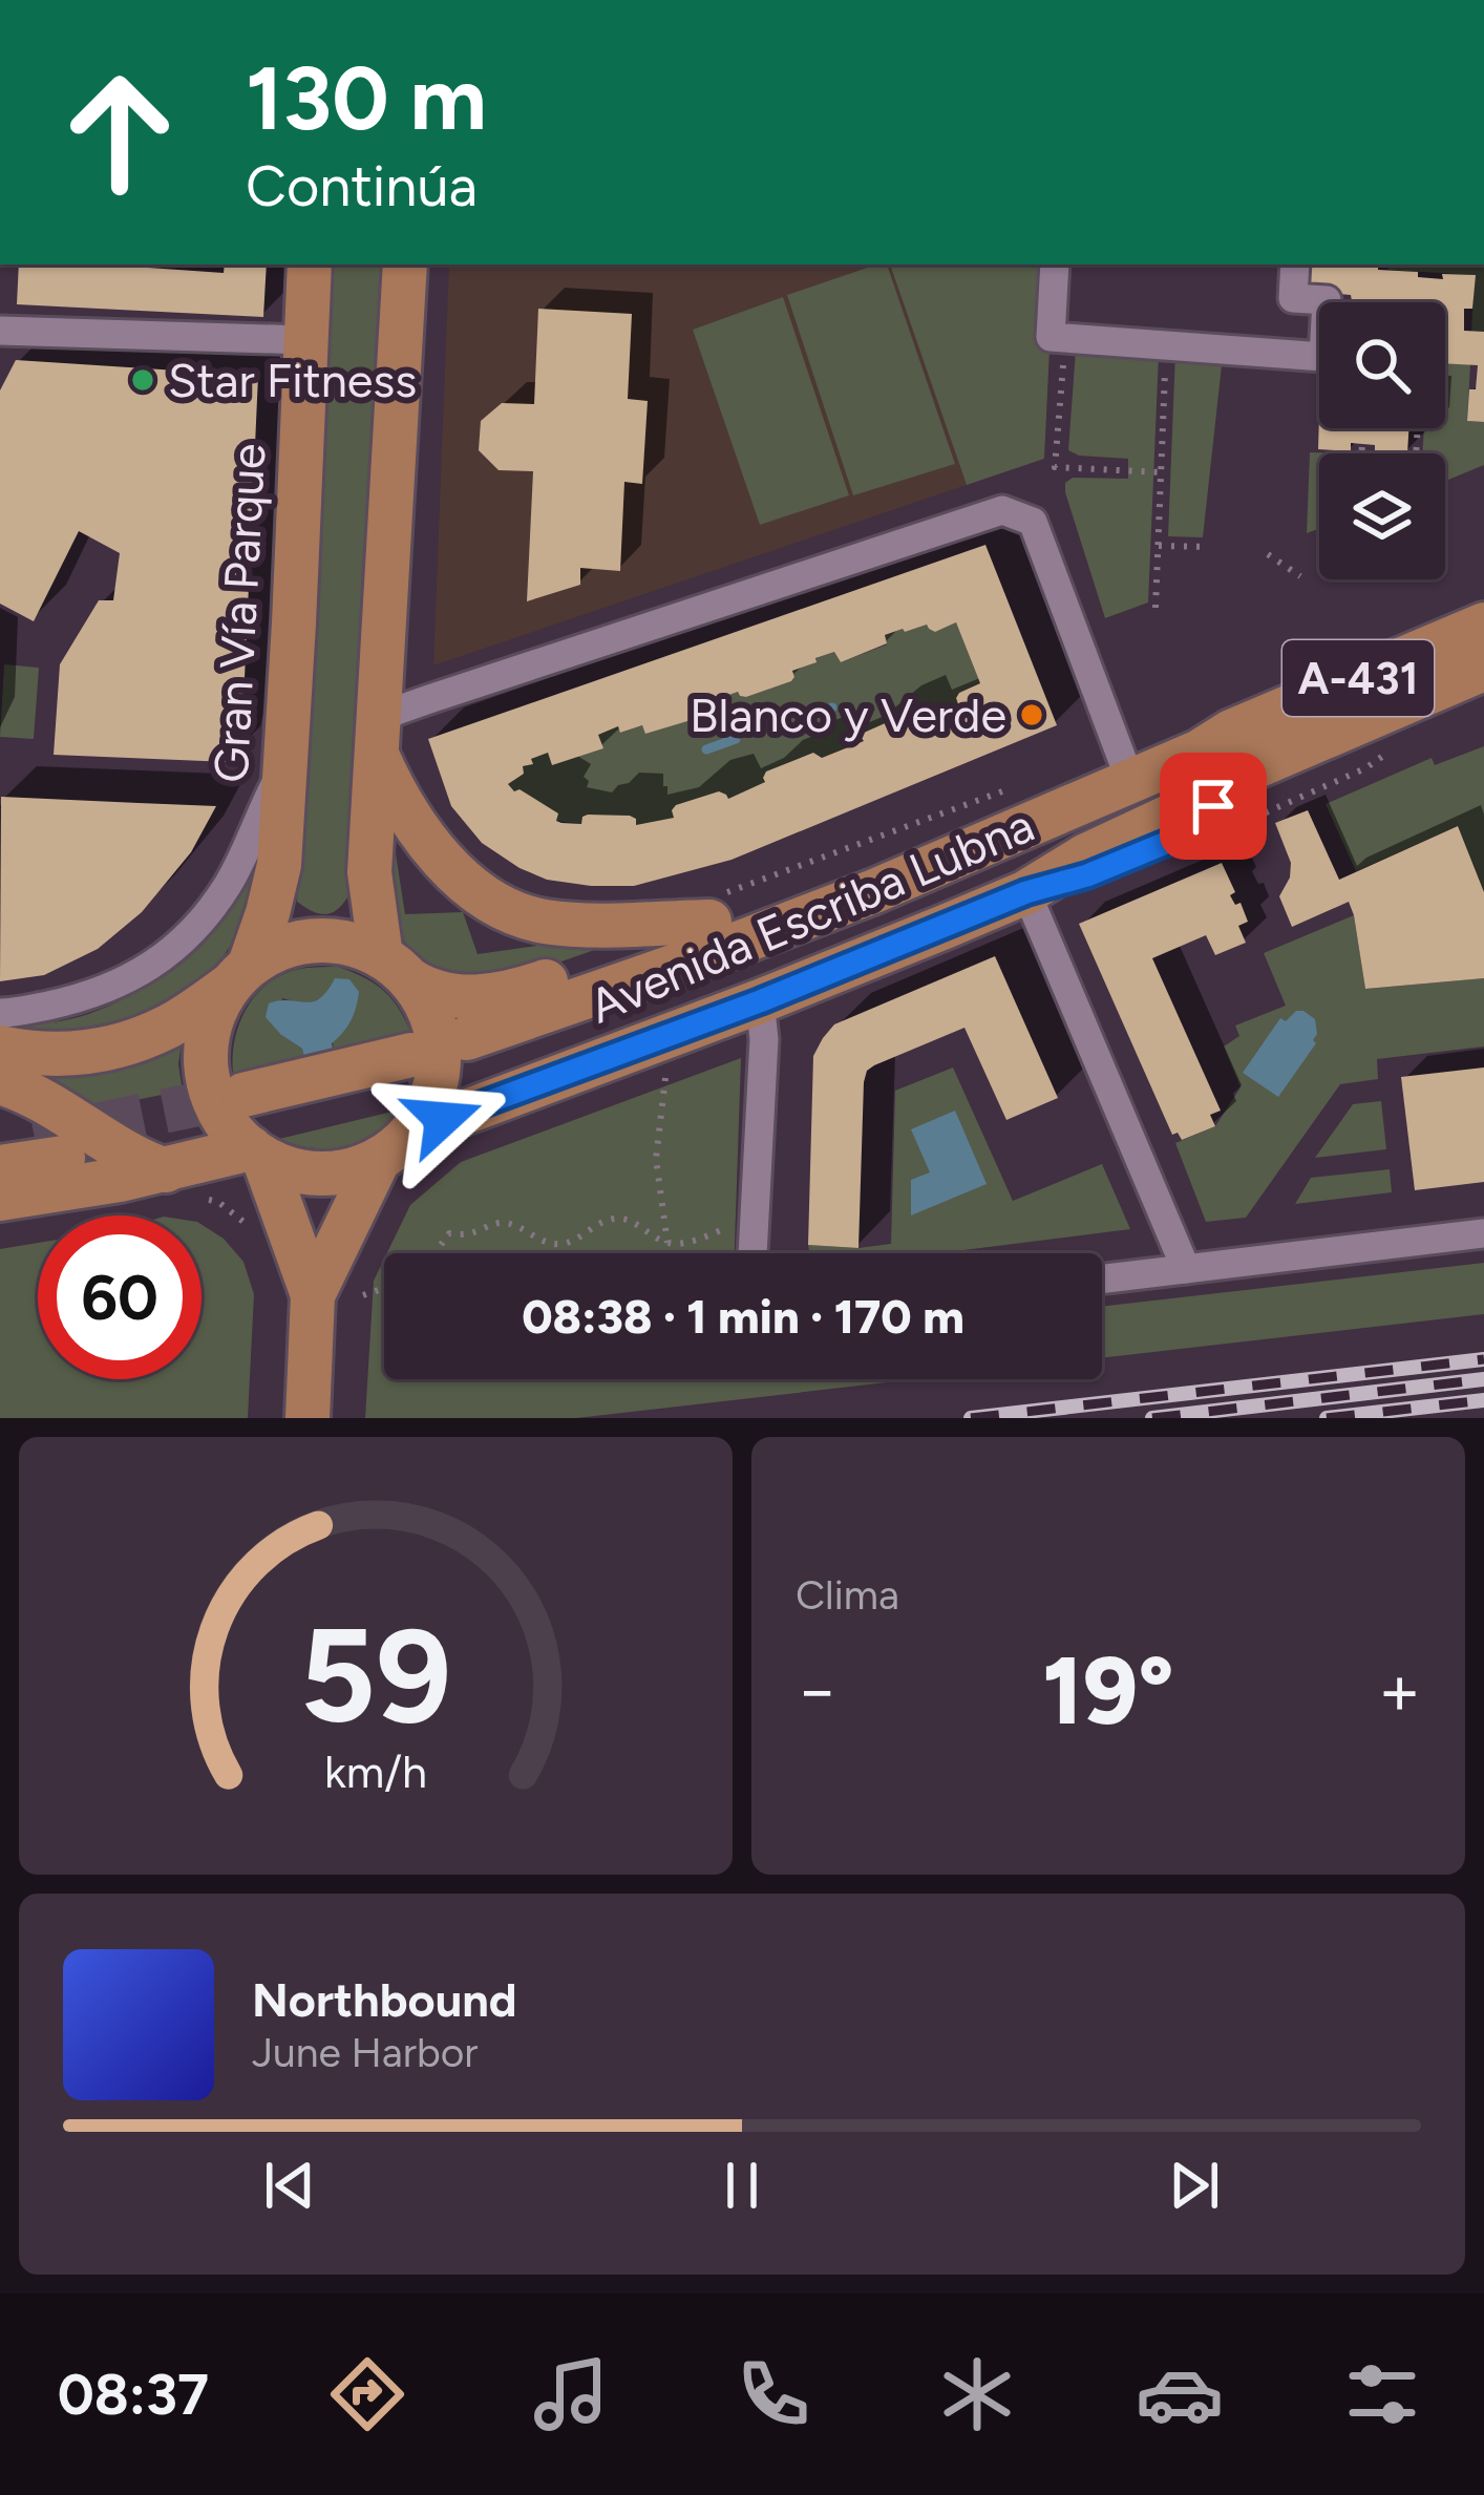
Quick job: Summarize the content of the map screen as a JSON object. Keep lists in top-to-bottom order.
{
  "streets": {
    "main road": ["Gran Vía Parque", "A-431", "Avenida Escriba Lubna"]
  },
  "crossings": [
    ["Gran Vía Parque", "Avenida Escriba Lubna"]
  ],
  "places": ["Star Fitness", "Blanco y Verde"],
  "page": {
    "turn": ["130 m", "Continúa"],
    "limit": "60",
    "trip": "08:38 · 1 min · 170 m",
    "tile": "Clima",
    "heat": ["−", "19°", "+"],
    "song": ["Northbound", "June Harbor"],
    "tabs": "08:37",
    "gauge": ["59", "km/h"]
  }
}
